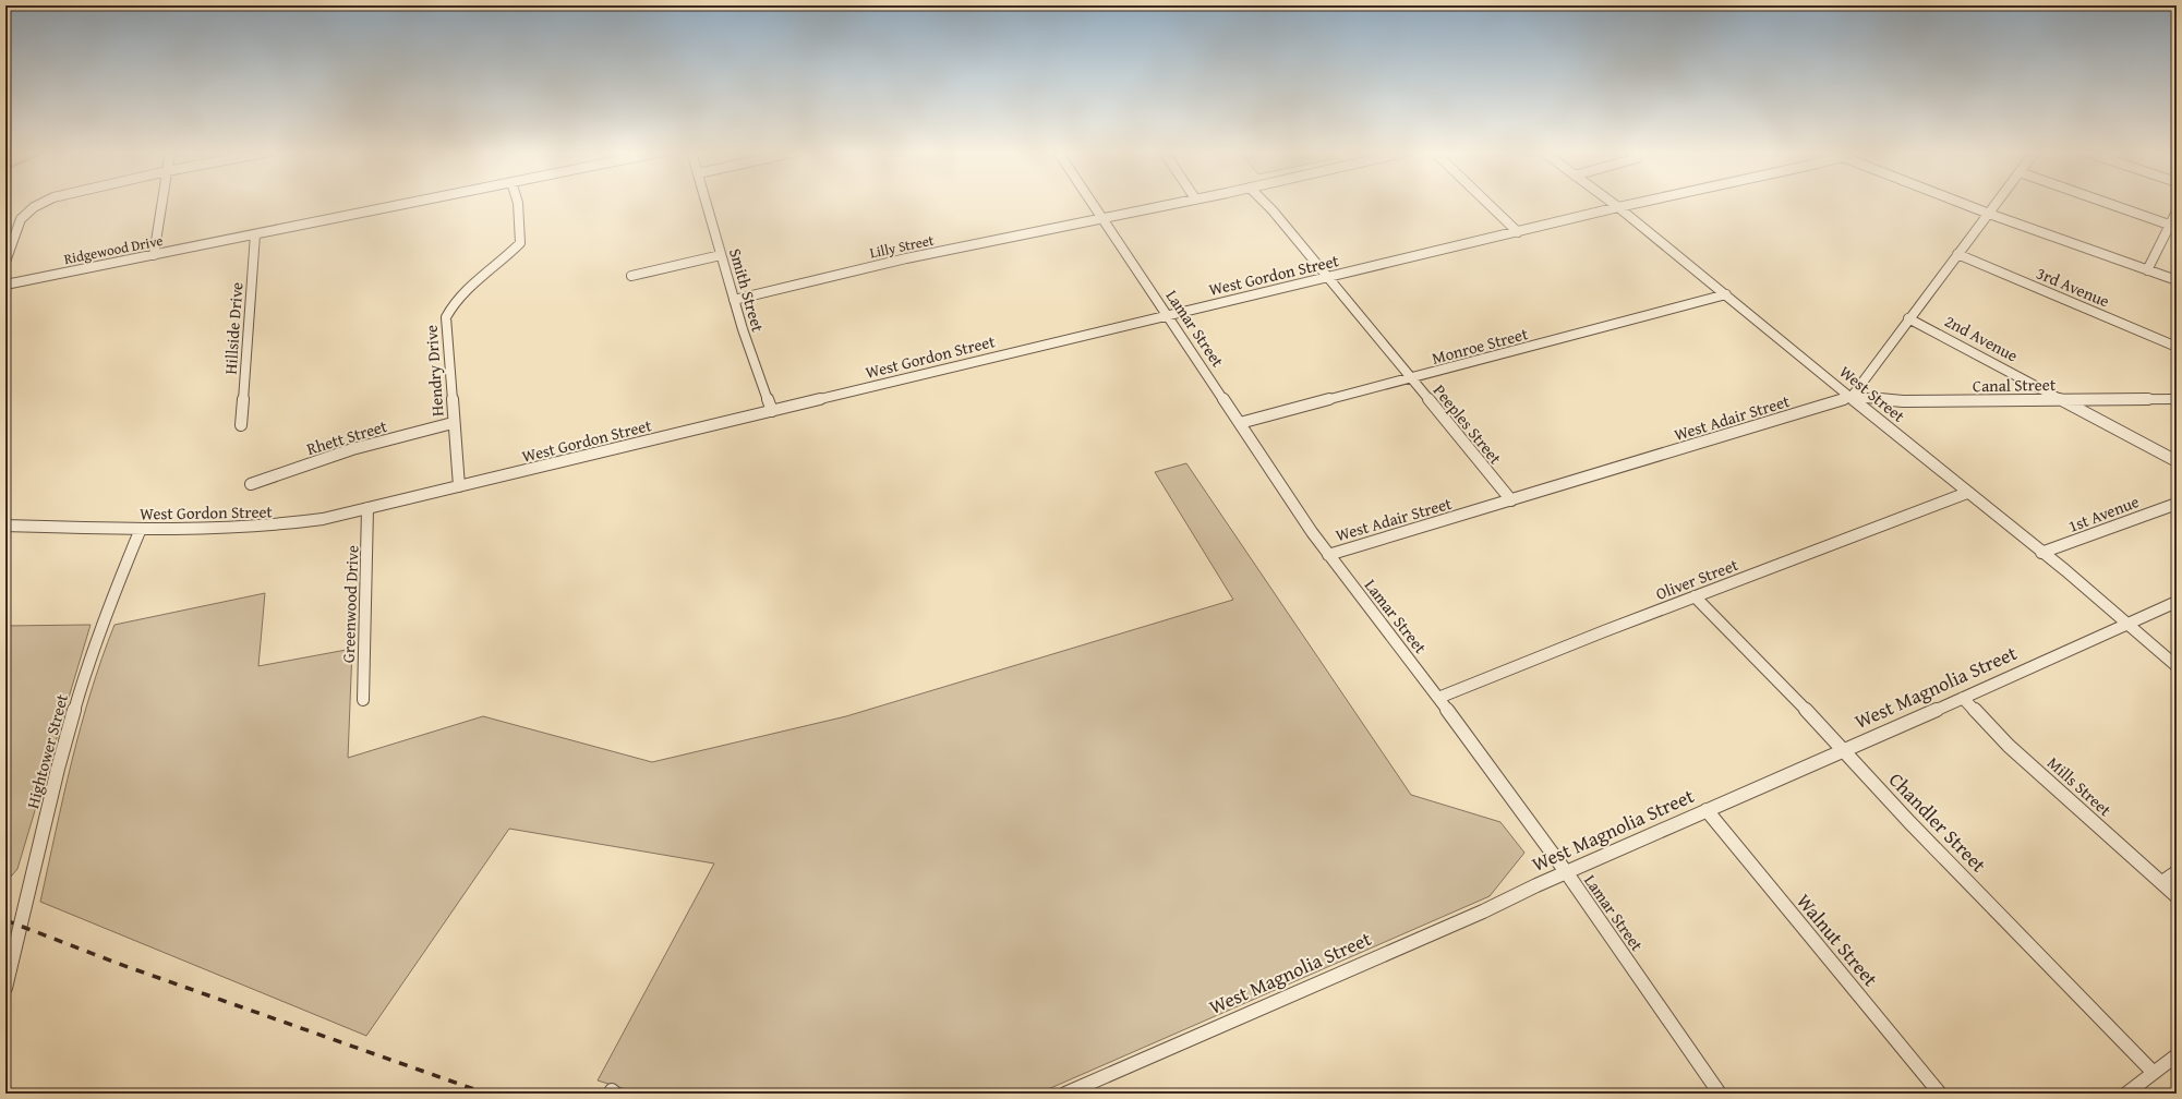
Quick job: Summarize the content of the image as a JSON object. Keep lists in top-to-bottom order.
{
  "streets": {
    "street": [
      "Lilly Street",
      "Ridgewood Drive",
      "West Gordon Street",
      "3rd Avenue",
      "Smith Street",
      "Hillside Drive",
      "Lamar Street",
      "2nd Avenue",
      "Monroe Street",
      "Hendry Drive",
      "Canal Street",
      "West Street",
      "West Adair Street",
      "Peeples Street",
      "Rhett Street",
      "1st Avenue",
      "Oliver Street",
      "Greenwood Drive",
      "West Magnolia Street",
      "Hightower Street",
      "Mills Street",
      "Chandler Street",
      "Walnut Street"
    ]
  },
  "crossings": [
    ["Lilly Street", "Smith Street"],
    ["Lilly Street", "Lamar Street"],
    ["Ridgewood Drive", "Hillside Drive"],
    ["West Gordon Street", "Smith Street"],
    ["West Gordon Street", "Lamar Street"],
    ["West Gordon Street", "Hendry Drive"],
    ["West Gordon Street", "West Street"],
    ["West Gordon Street", "Peeples Street"],
    ["West Gordon Street", "Greenwood Drive"],
    ["West Gordon Street", "Hightower Street"],
    ["Lamar Street", "Monroe Street"],
    ["Lamar Street", "West Adair Street"],
    ["Lamar Street", "Oliver Street"],
    ["Lamar Street", "West Magnolia Street"],
    ["2nd Avenue", "Canal Street"],
    ["Monroe Street", "West Street"],
    ["Monroe Street", "Peeples Street"],
    ["Hendry Drive", "Rhett Street"],
    ["Canal Street", "West Street"],
    ["Canal Street", "West Adair Street"],
    ["West Street", "West Adair Street"],
    ["West Street", "1st Avenue"],
    ["West Street", "Oliver Street"],
    ["West Street", "West Magnolia Street"],
    ["West Adair Street", "Peeples Street"],
    ["Oliver Street", "Chandler Street"],
    ["West Magnolia Street", "Mills Street"],
    ["West Magnolia Street", "Chandler Street"],
    ["West Magnolia Street", "Walnut Street"]
  ]
}
